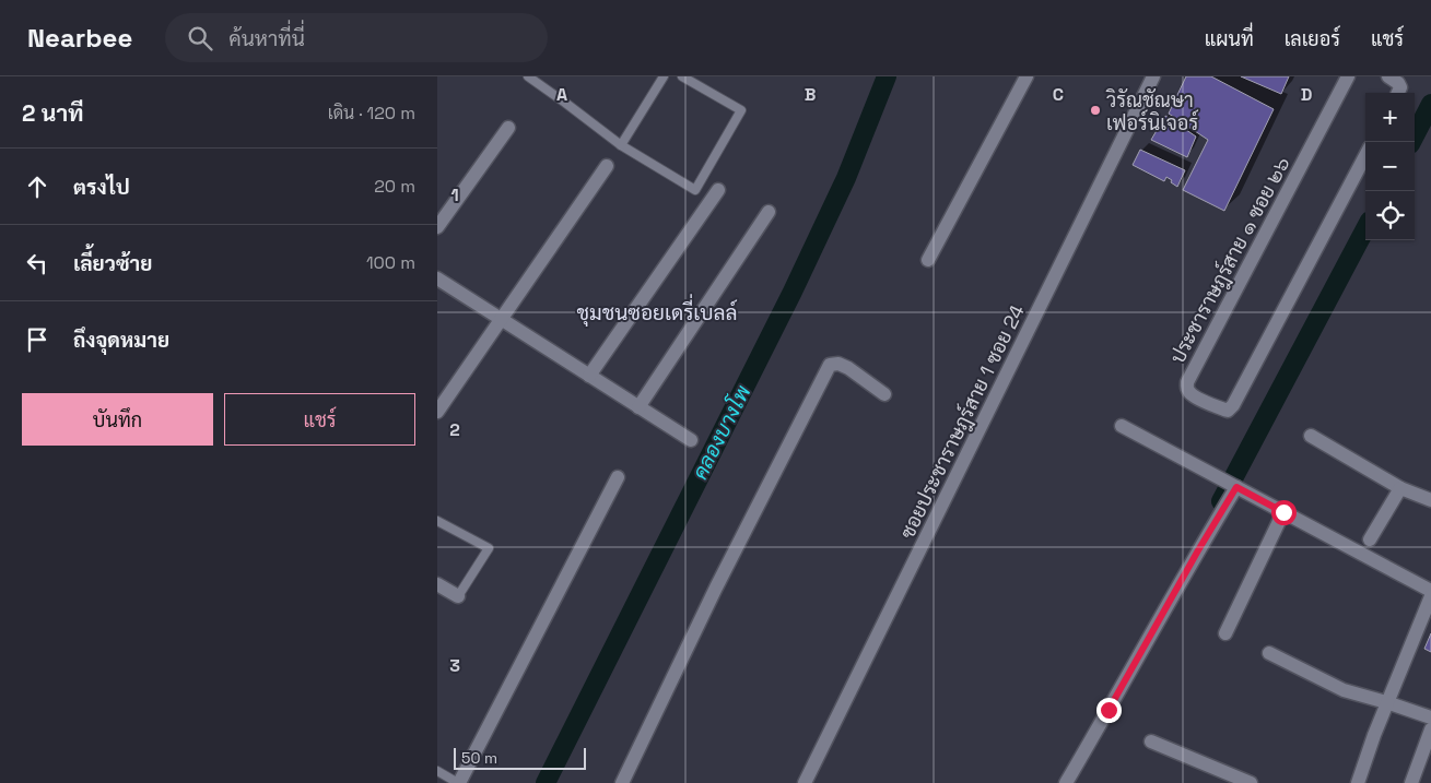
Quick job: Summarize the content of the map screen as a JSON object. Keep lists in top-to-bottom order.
{
  "streets": {
    "street": ["ประชาราษฎร์สาย ๑ ซอย ๒๖", "ซอยประชาราษฎร์สาย 1 ซอย 24"]
  },
  "districts": ["ชุมชนซอยเดรี่เบลล์"],
  "water": ["คลองบางโพ"],
  "places": ["วิรัณชัณษา เฟอร์นิเจอร์"],
  "scale_bar": "50 m",
  "page": {
    "header": "Nearbee",
    "search": "ค้นหาที่นี่",
    "nav": ["แผนที่", "เลเยอร์", "แชร์"],
    "heading": ["2 นาที", "เดิน · 120 m"],
    "map_buttons": ["+", "−"],
    "list": [
      ["ตรงไป", "20 m"],
      ["เลี้ยวซ้าย", "100 m"],
      "ถึงจุดหมาย"
    ],
    "buttons": ["บันทึก", "แชร์"],
    "scale": "50 m"
  },
  "grid": {
    "columns": [
      "A",
      "B",
      "C",
      "D"
    ],
    "rows": ["1", "2", "3"]
  }
}
